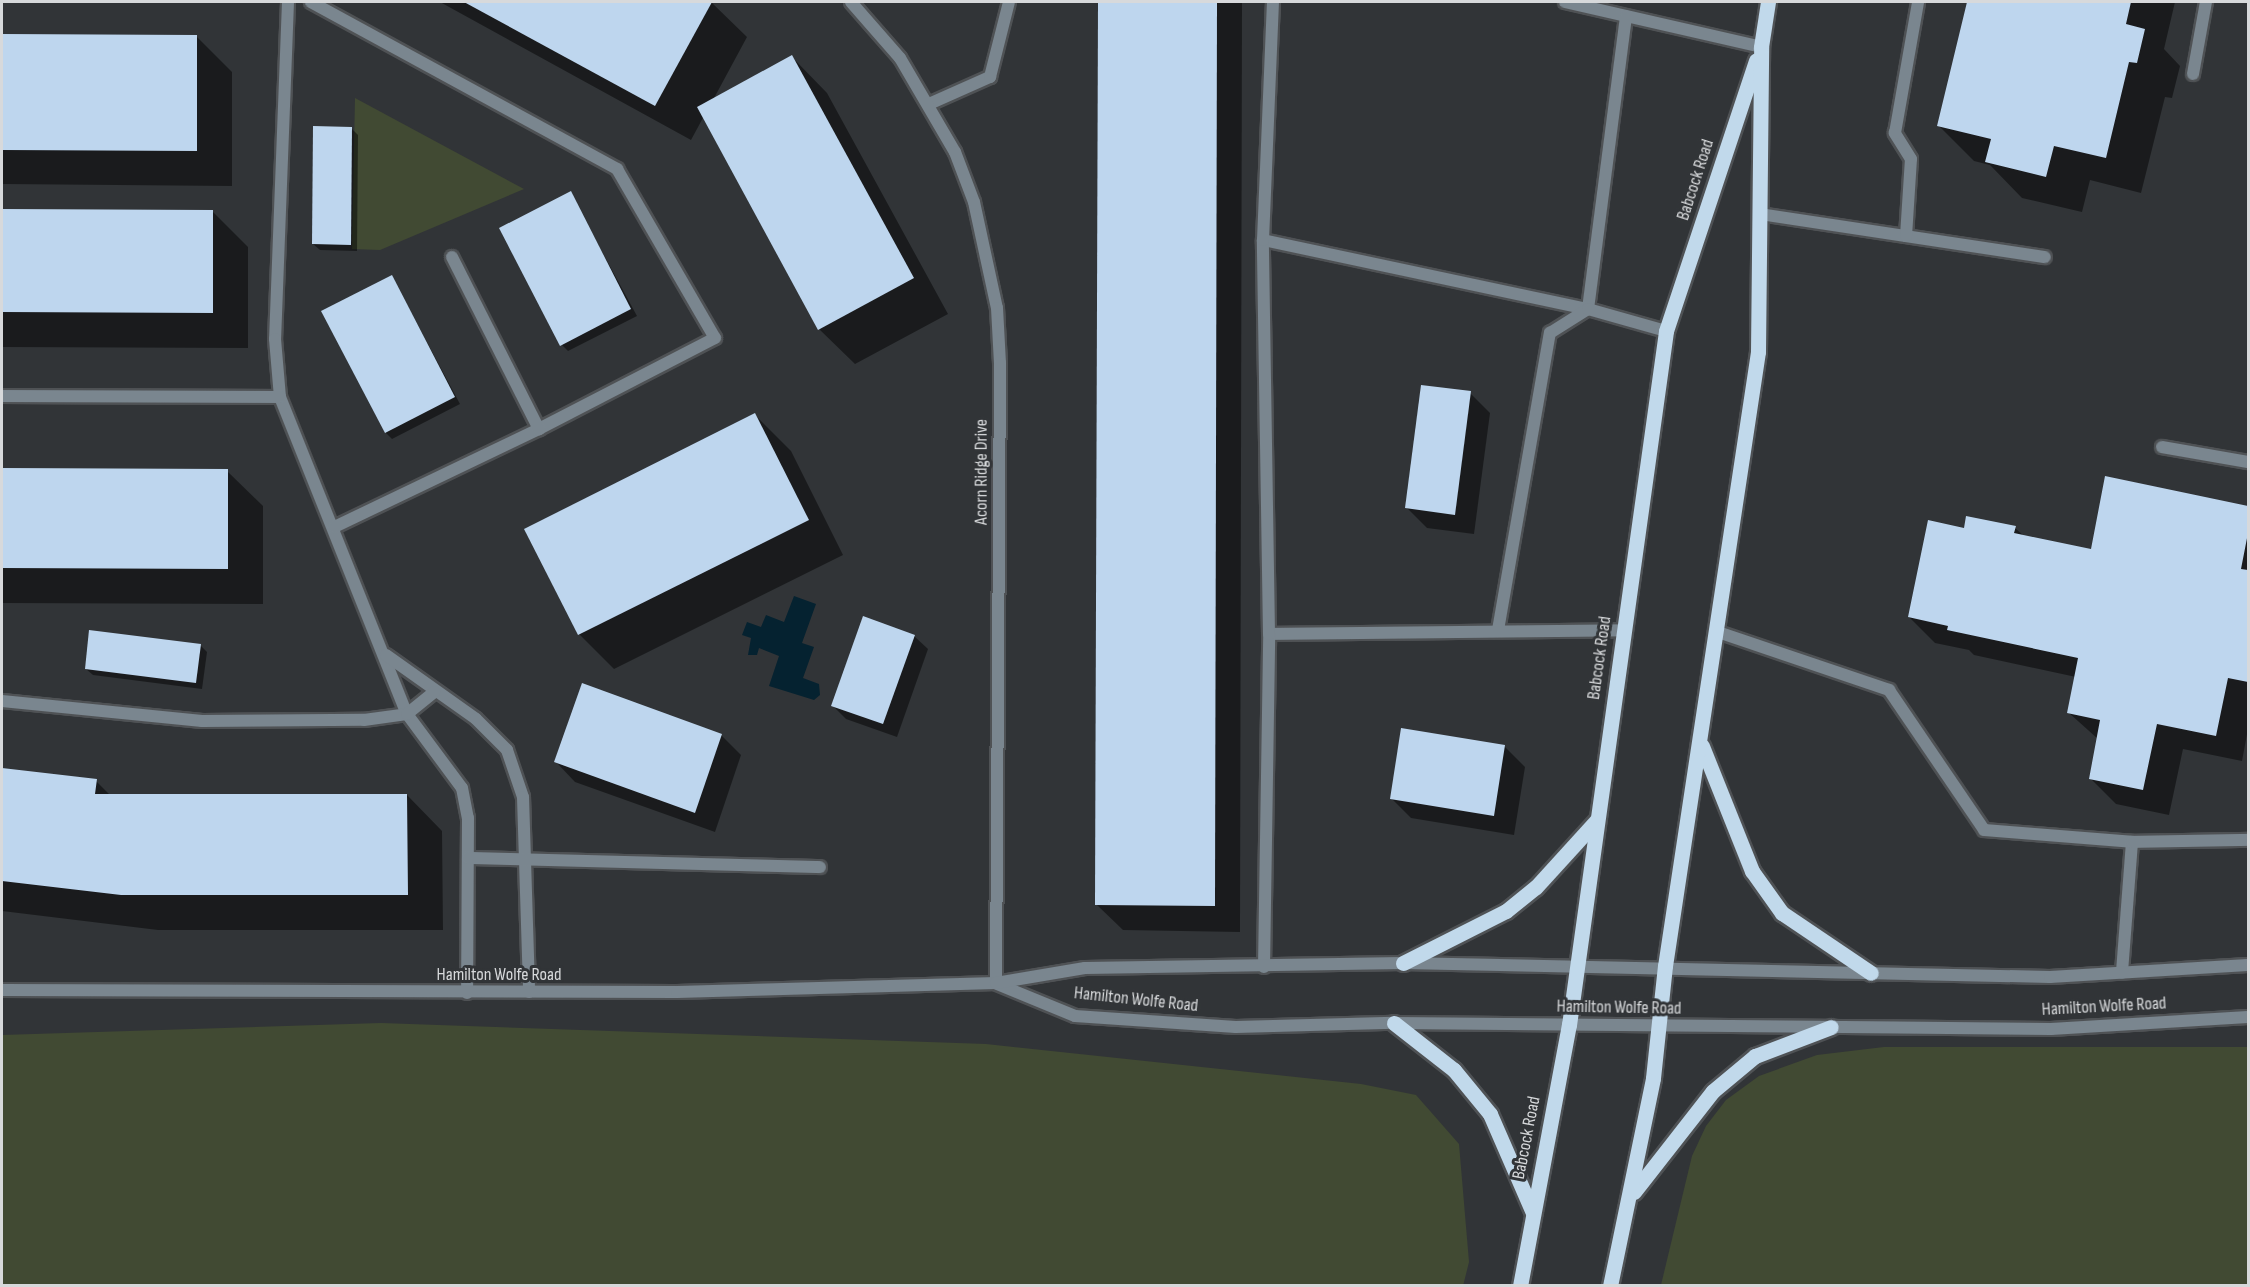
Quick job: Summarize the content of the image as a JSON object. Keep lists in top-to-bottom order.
{
  "streets": {
    "main road": ["Babcock Road"],
    "street": ["Acorn Ridge Drive", "Hamilton Wolfe Road"]
  },
  "crossings": [
    ["Babcock Road", "Hamilton Wolfe Road"],
    ["Acorn Ridge Drive", "Hamilton Wolfe Road"]
  ]
}
